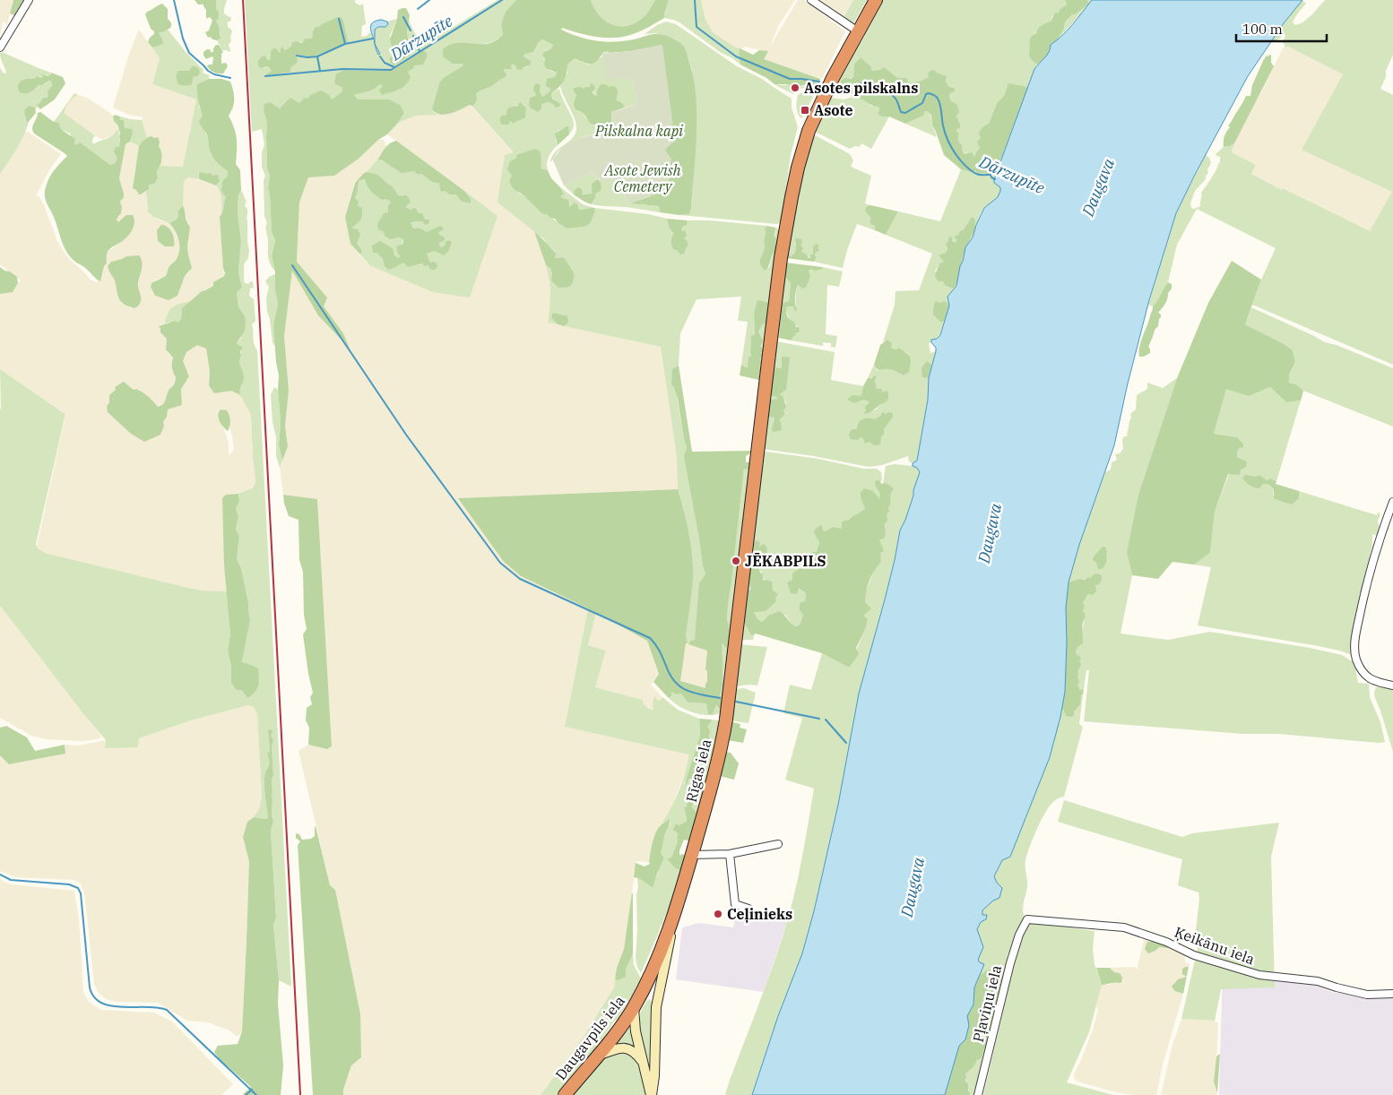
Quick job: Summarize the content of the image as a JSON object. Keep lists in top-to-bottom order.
{
  "streets": {
    "highway": ["Rīgas iela", "Daugavpils iela"],
    "street": ["Ķeikānu iela", "Pļaviņu iela"]
  },
  "crossings": [
    ["Rīgas iela", "Daugavpils iela"],
    ["Ķeikānu iela", "Pļaviņu iela"]
  ],
  "water": ["Dārzupīte", "Daugava"],
  "parks": ["Pilskalna kapi", "Asote Jewish Cemetery"],
  "places": {
    "other": ["Asotes pilskalns", "JĒKABPILS", "Ceļinieks"],
    "transit": ["Asote"]
  },
  "scale_bar": "100 m"
}
